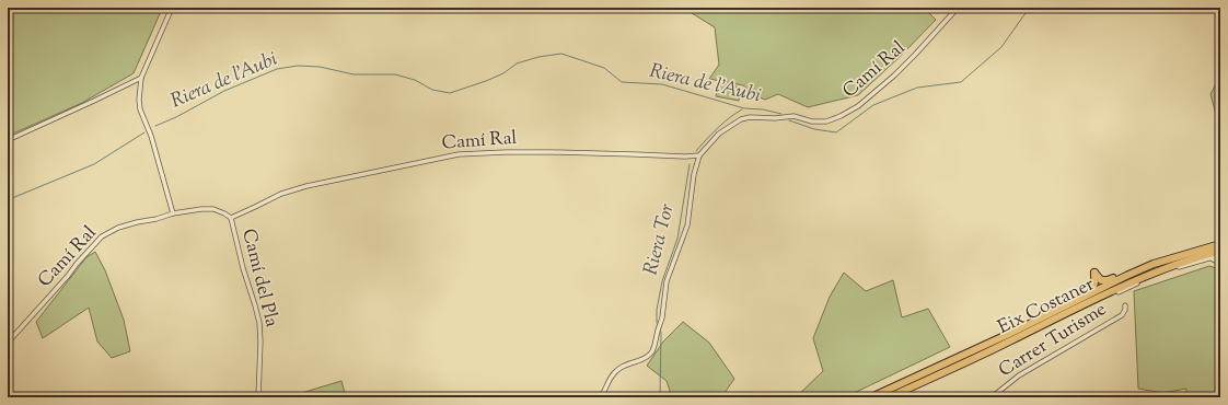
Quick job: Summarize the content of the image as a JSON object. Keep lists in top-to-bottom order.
{
  "streets": {
    "highway": ["Eix Costaner"],
    "street": ["Camí Ral", "Camí del Pla", "Carrer Turisme"]
  },
  "crossings": [
    ["Camí Ral", "Camí del Pla"]
  ],
  "water": ["Riera de l'Aubi", "Riera Tor"]
}
